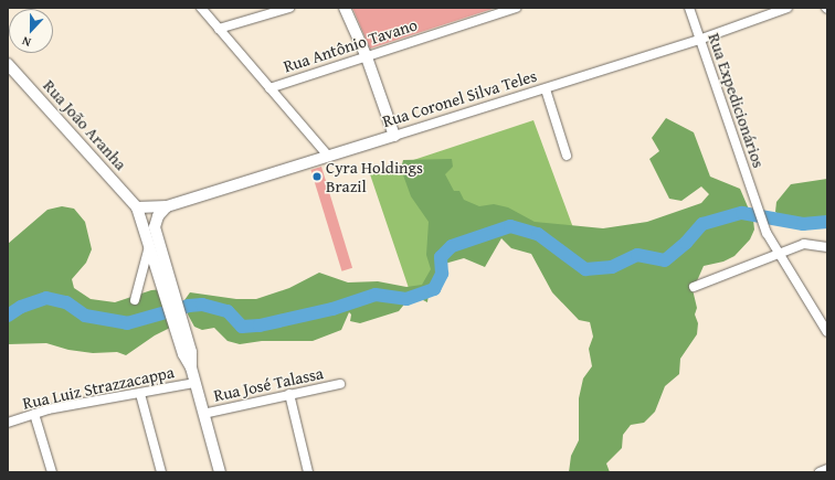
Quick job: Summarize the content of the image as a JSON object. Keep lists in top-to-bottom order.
{
  "streets": {
    "main road": ["Rua Coronel Silva Teles", "Rua João Aranha"],
    "street": [
      "Rua Antônio Tavano",
      "Rua Expedicionários",
      "Rua José Talassa",
      "Rua Luiz Strazzacappa"
    ]
  },
  "crossings": [
    ["Rua Coronel Silva Teles", "Rua Expedicionários"],
    ["Rua Coronel Silva Teles", "Rua João Aranha"]
  ],
  "places": ["Cyra Holdings Brazil"],
  "north": "bottom"
}
